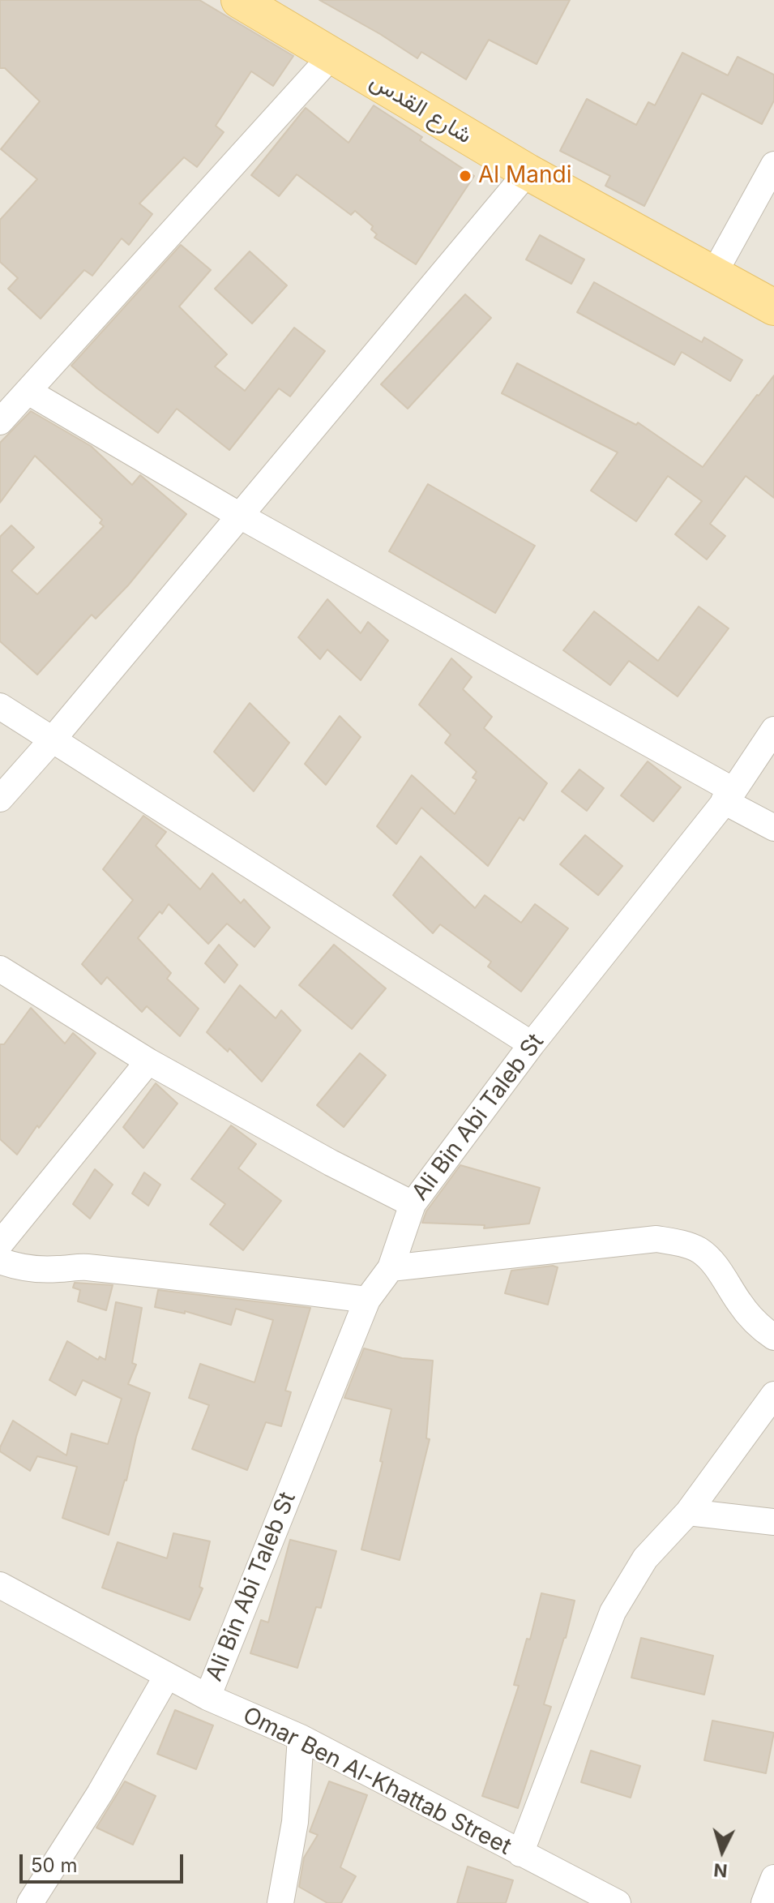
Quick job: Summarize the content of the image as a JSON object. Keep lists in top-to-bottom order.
{
  "streets": {
    "main road": ["شارع القدس"],
    "street": ["Ali Bin Abi Taleb St", "Omar Ben Al-Khattab Street"]
  },
  "crossings": [
    ["Ali Bin Abi Taleb St", "Omar Ben Al-Khattab Street"]
  ],
  "places": ["Al Mandi"],
  "scale_bar": "50 m",
  "north": "bottom"
}
